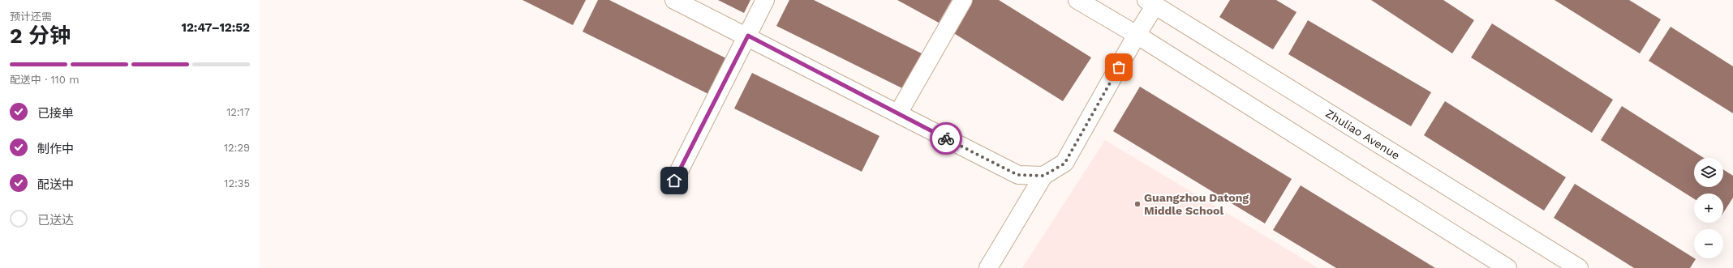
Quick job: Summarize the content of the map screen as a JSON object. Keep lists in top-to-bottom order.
{
  "streets": {
    "street": ["Zhuliao Avenue"]
  },
  "places": ["Guangzhou Datong Middle School"],
  "page": {
    "heading": ["2 分钟", "预计还需", "12:47–12:52"],
    "bar": "配送中 · 110 m",
    "list": [
      ["已接单", "12:17"],
      ["制作中", "12:29"],
      ["配送中", "12:35"],
      "已送达"
    ],
    "map_buttons": ["+", "−"]
  }
}
